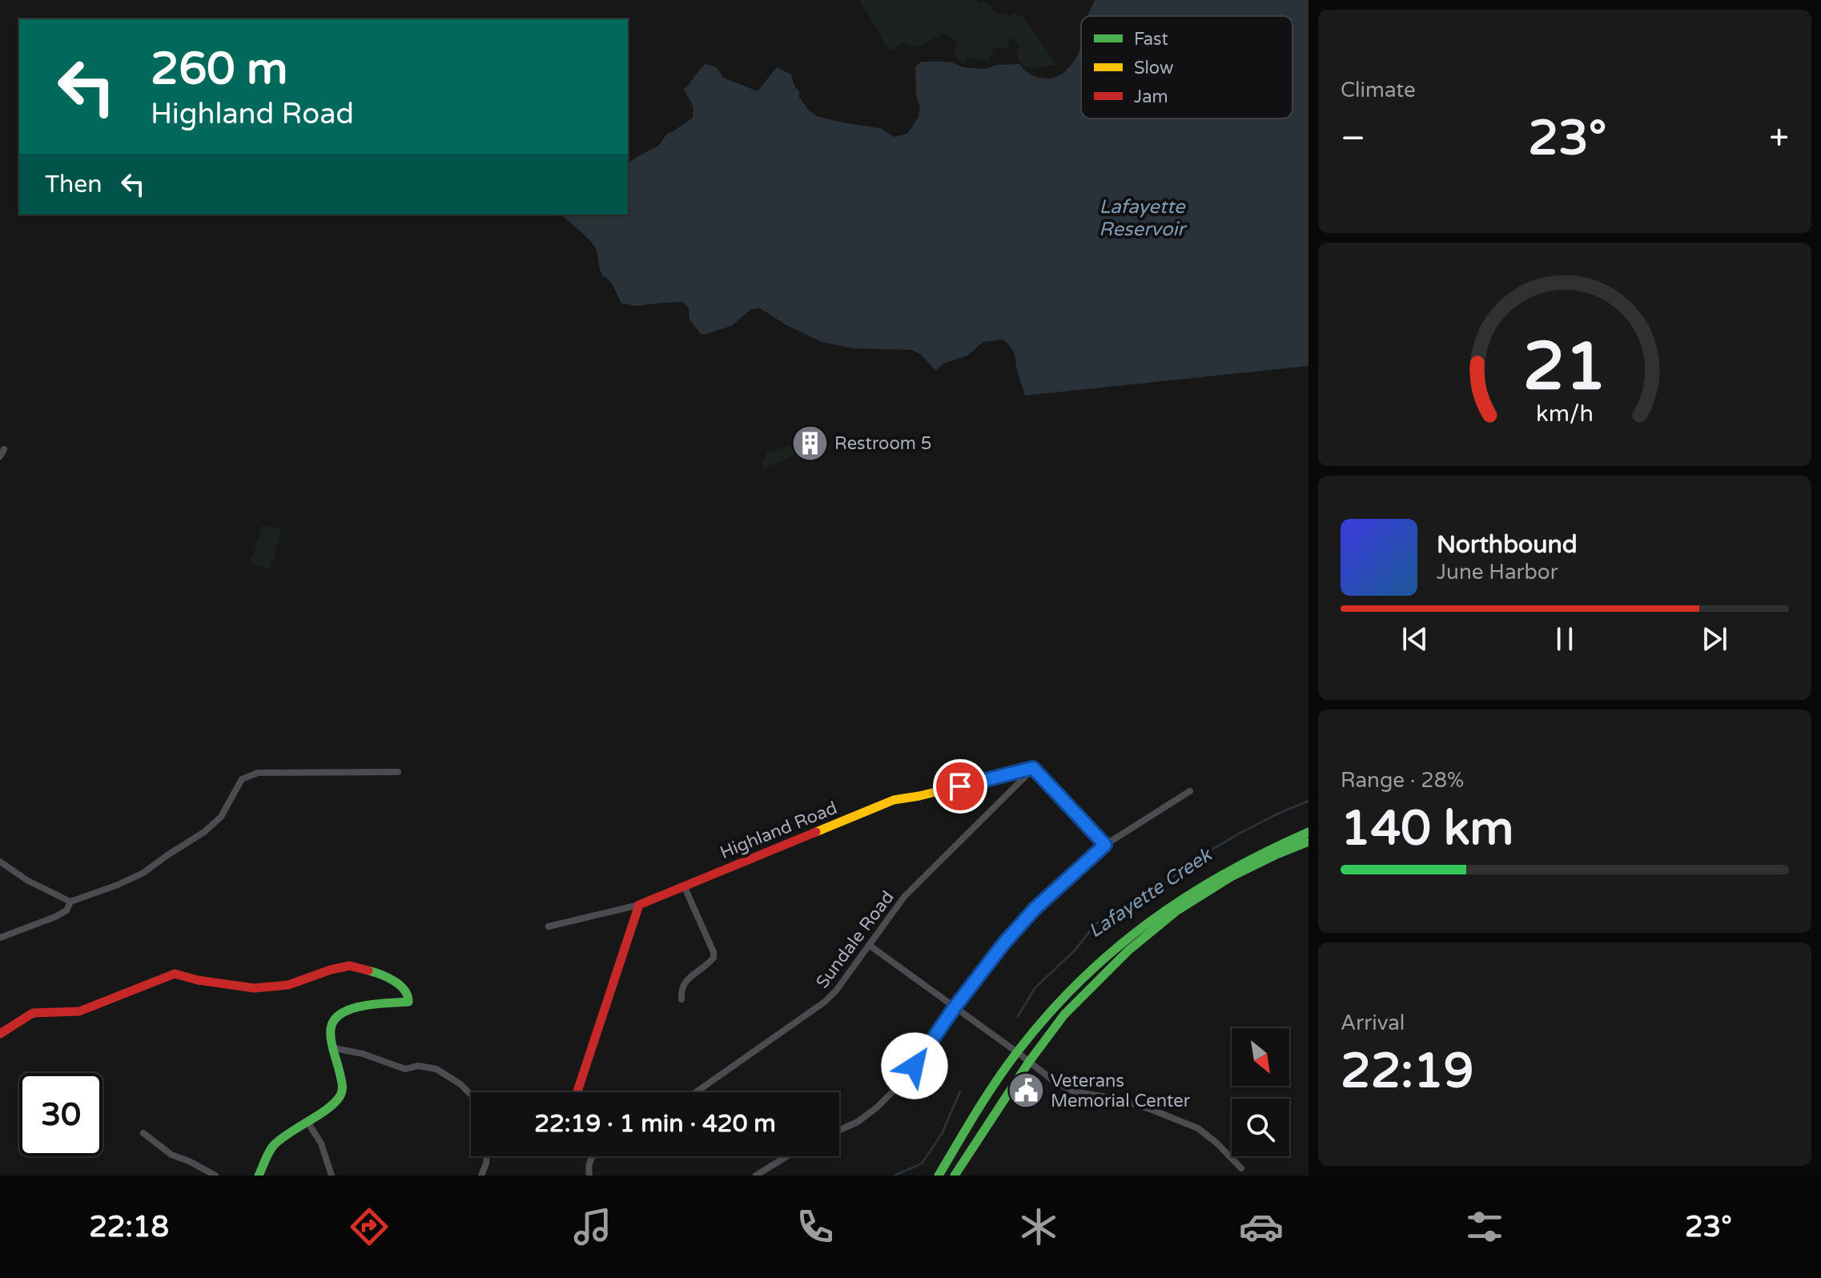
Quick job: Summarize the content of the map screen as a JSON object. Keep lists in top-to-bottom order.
{
  "streets": {
    "street": ["Highland Road", "Sundale Road"]
  },
  "crossings": [
    ["Highland Road", "Sundale Road"]
  ],
  "water": ["Lafayette Reservoir", "Lafayette Creek"],
  "places": {
    "building": ["Restroom 5"],
    "public building": ["Veterans Memorial Center"]
  },
  "legend": ["Fast", "Slow", "Jam"],
  "north": "bottom right",
  "page": {
    "tile": [
      "Climate",
      ["Range · 28%", "140 km"],
      ["Arrival", "22:19"]
    ],
    "turn": ["260 m", "Highland Road"],
    "heat": ["−", "23°", "+"],
    "then": "Then",
    "song": ["Northbound", "June Harbor"],
    "limit": "30",
    "trip": "22:19 · 1 min · 420 m",
    "tabs": ["22:18", "23°"],
    "gauge": ["21", "km/h"]
  }
}
